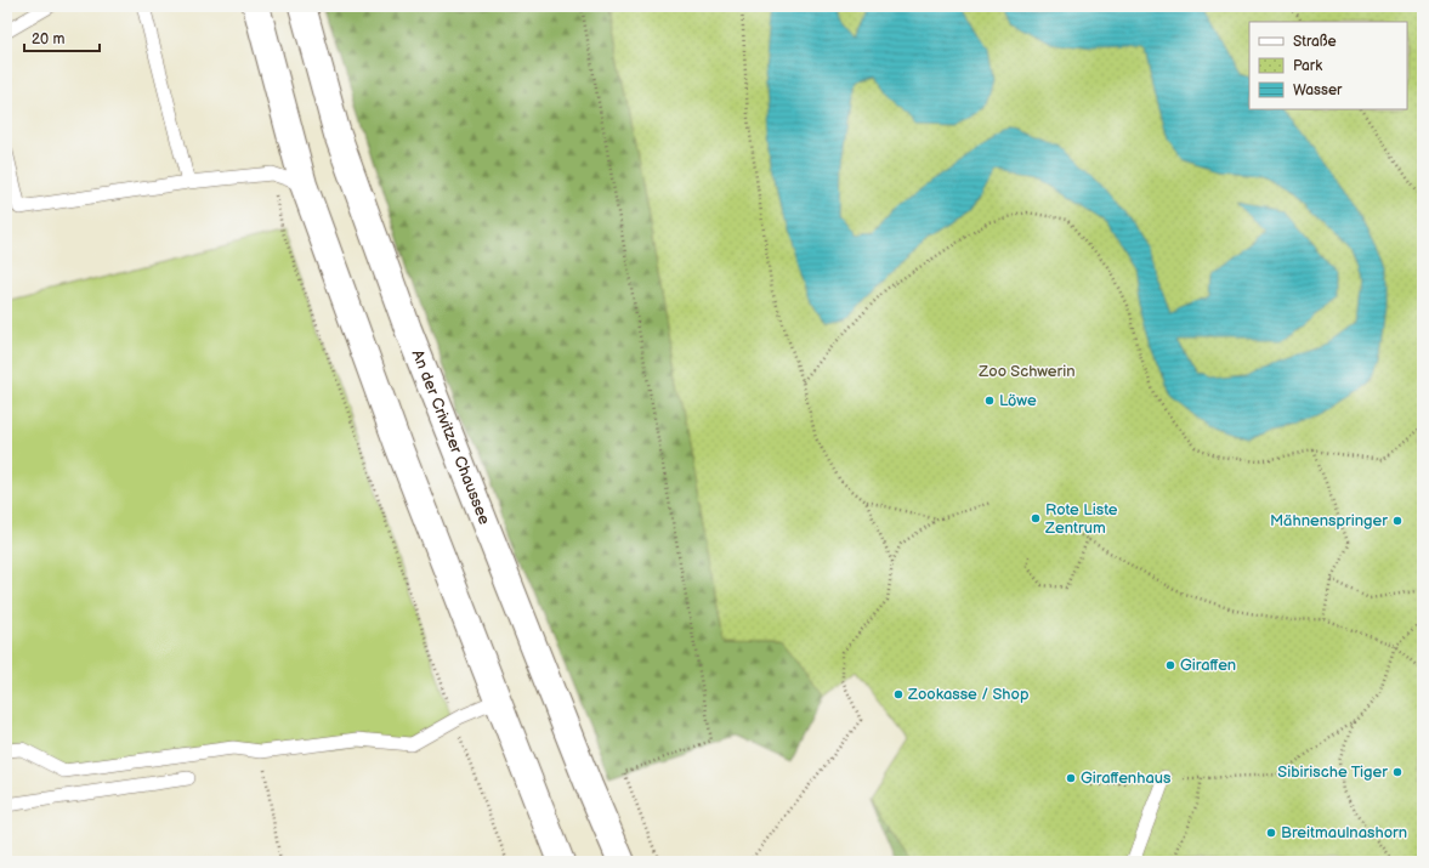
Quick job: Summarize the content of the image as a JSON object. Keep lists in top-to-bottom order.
{
  "streets": {
    "street": ["An der Crivitzer Chaussee"]
  },
  "parks": ["Zoo Schwerin"],
  "places": [
    "Löwe",
    "Rote Liste Zentrum",
    "Mähnenspringer",
    "Giraffen",
    "Zookasse / Shop",
    "Sibirische Tiger",
    "Giraffenhaus",
    "Breitmaulnashorn"
  ],
  "legend": ["Straße", "Park", "Wasser"],
  "scale_bar": "20 m"
}
